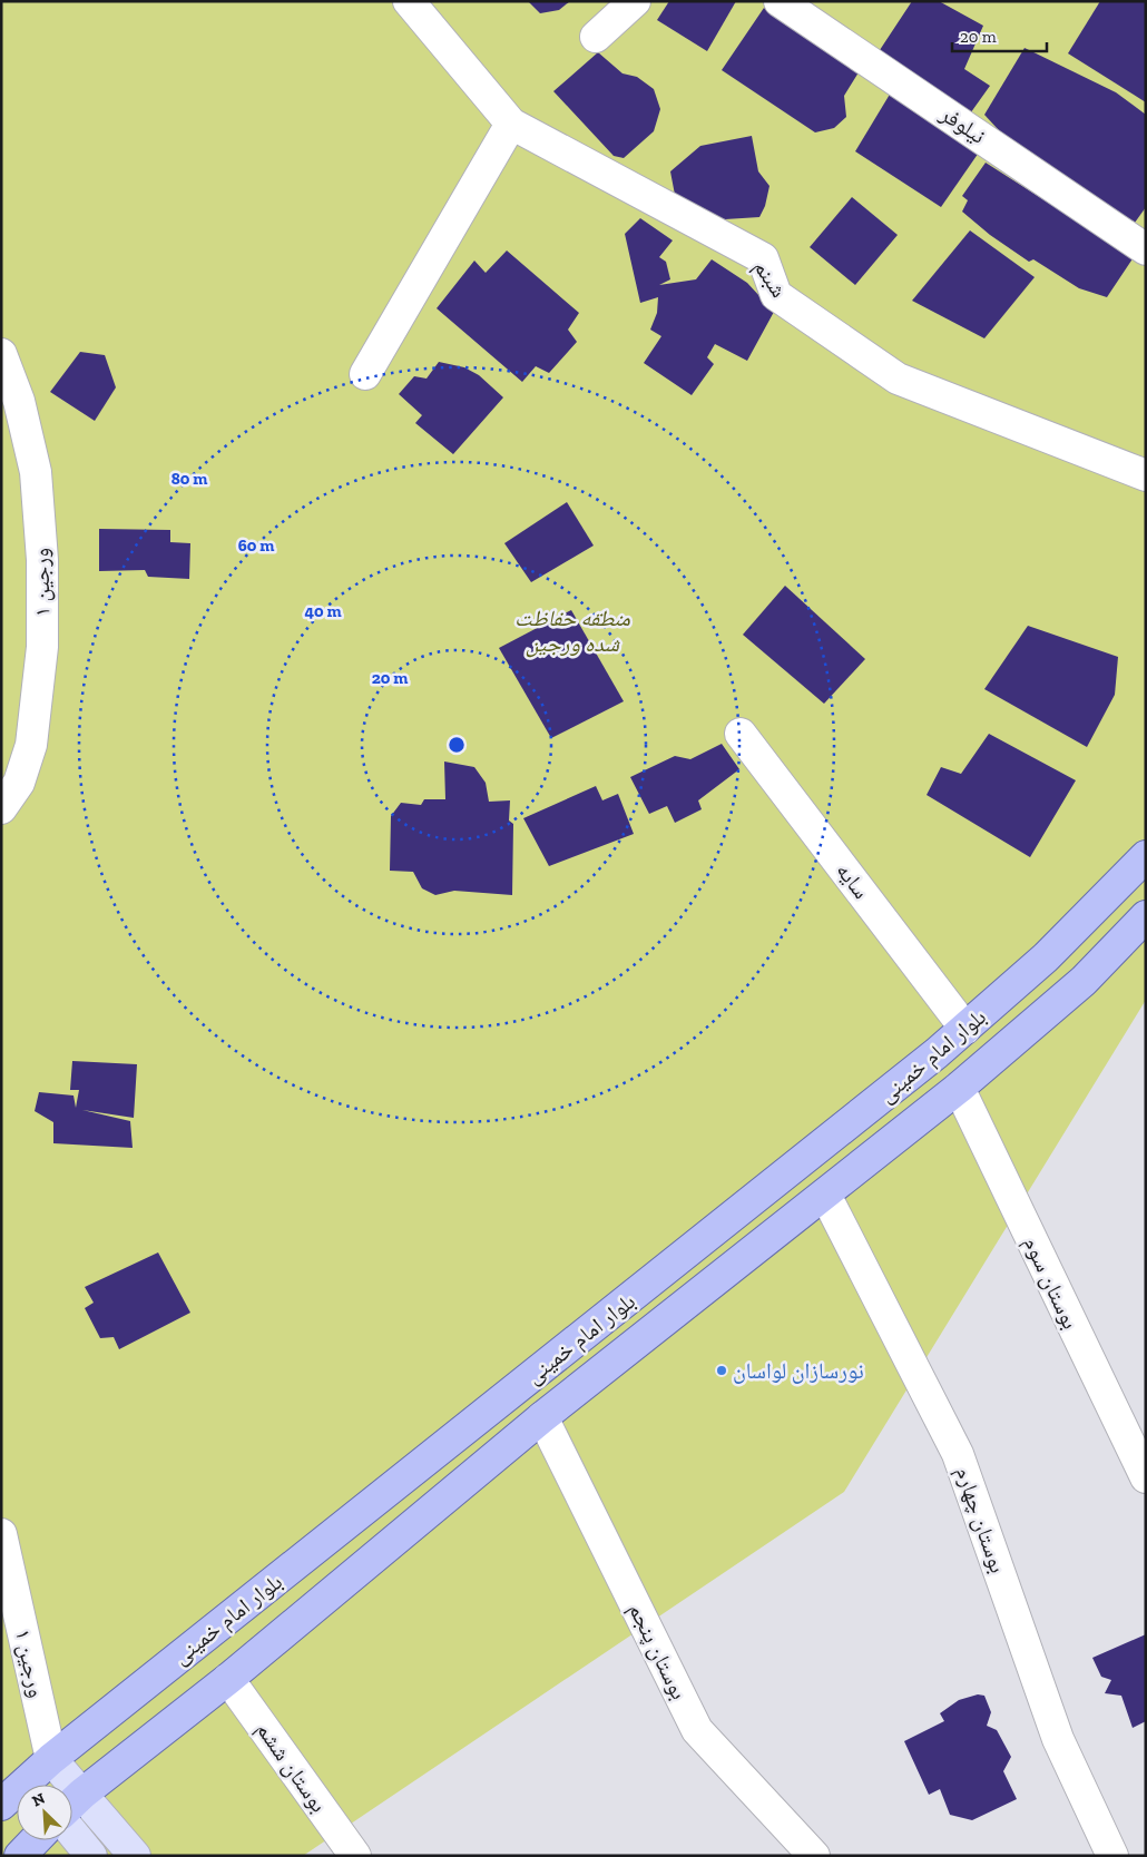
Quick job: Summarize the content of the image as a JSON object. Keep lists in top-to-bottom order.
{
  "streets": {
    "main road": ["بلوار امام خمینی"],
    "street": [
      "نیلوفر",
      "شبنم",
      "ورجین ۱",
      "سایه",
      "بوستان سوم",
      "بوستان چهارم",
      "بوستان پنجم",
      "بوستان ششم"
    ]
  },
  "crossings": [
    ["ورجین ۱", "بلوار امام خمینی"],
    ["سایه", "بلوار امام خمینی"],
    ["بلوار امام خمینی", "بوستان سوم"],
    ["بلوار امام خمینی", "بوستان چهارم"],
    ["بلوار امام خمینی", "بوستان پنجم"],
    ["بلوار امام خمینی", "بوستان ششم"]
  ],
  "parks": ["منطقه حفاظت شده ورجین"],
  "places": ["نورسازان لواسان"],
  "scale_bar": "20 m",
  "north": "top left",
  "rings": [
    "80 m",
    "60 m",
    "40 m",
    "20 m"
  ]
}
